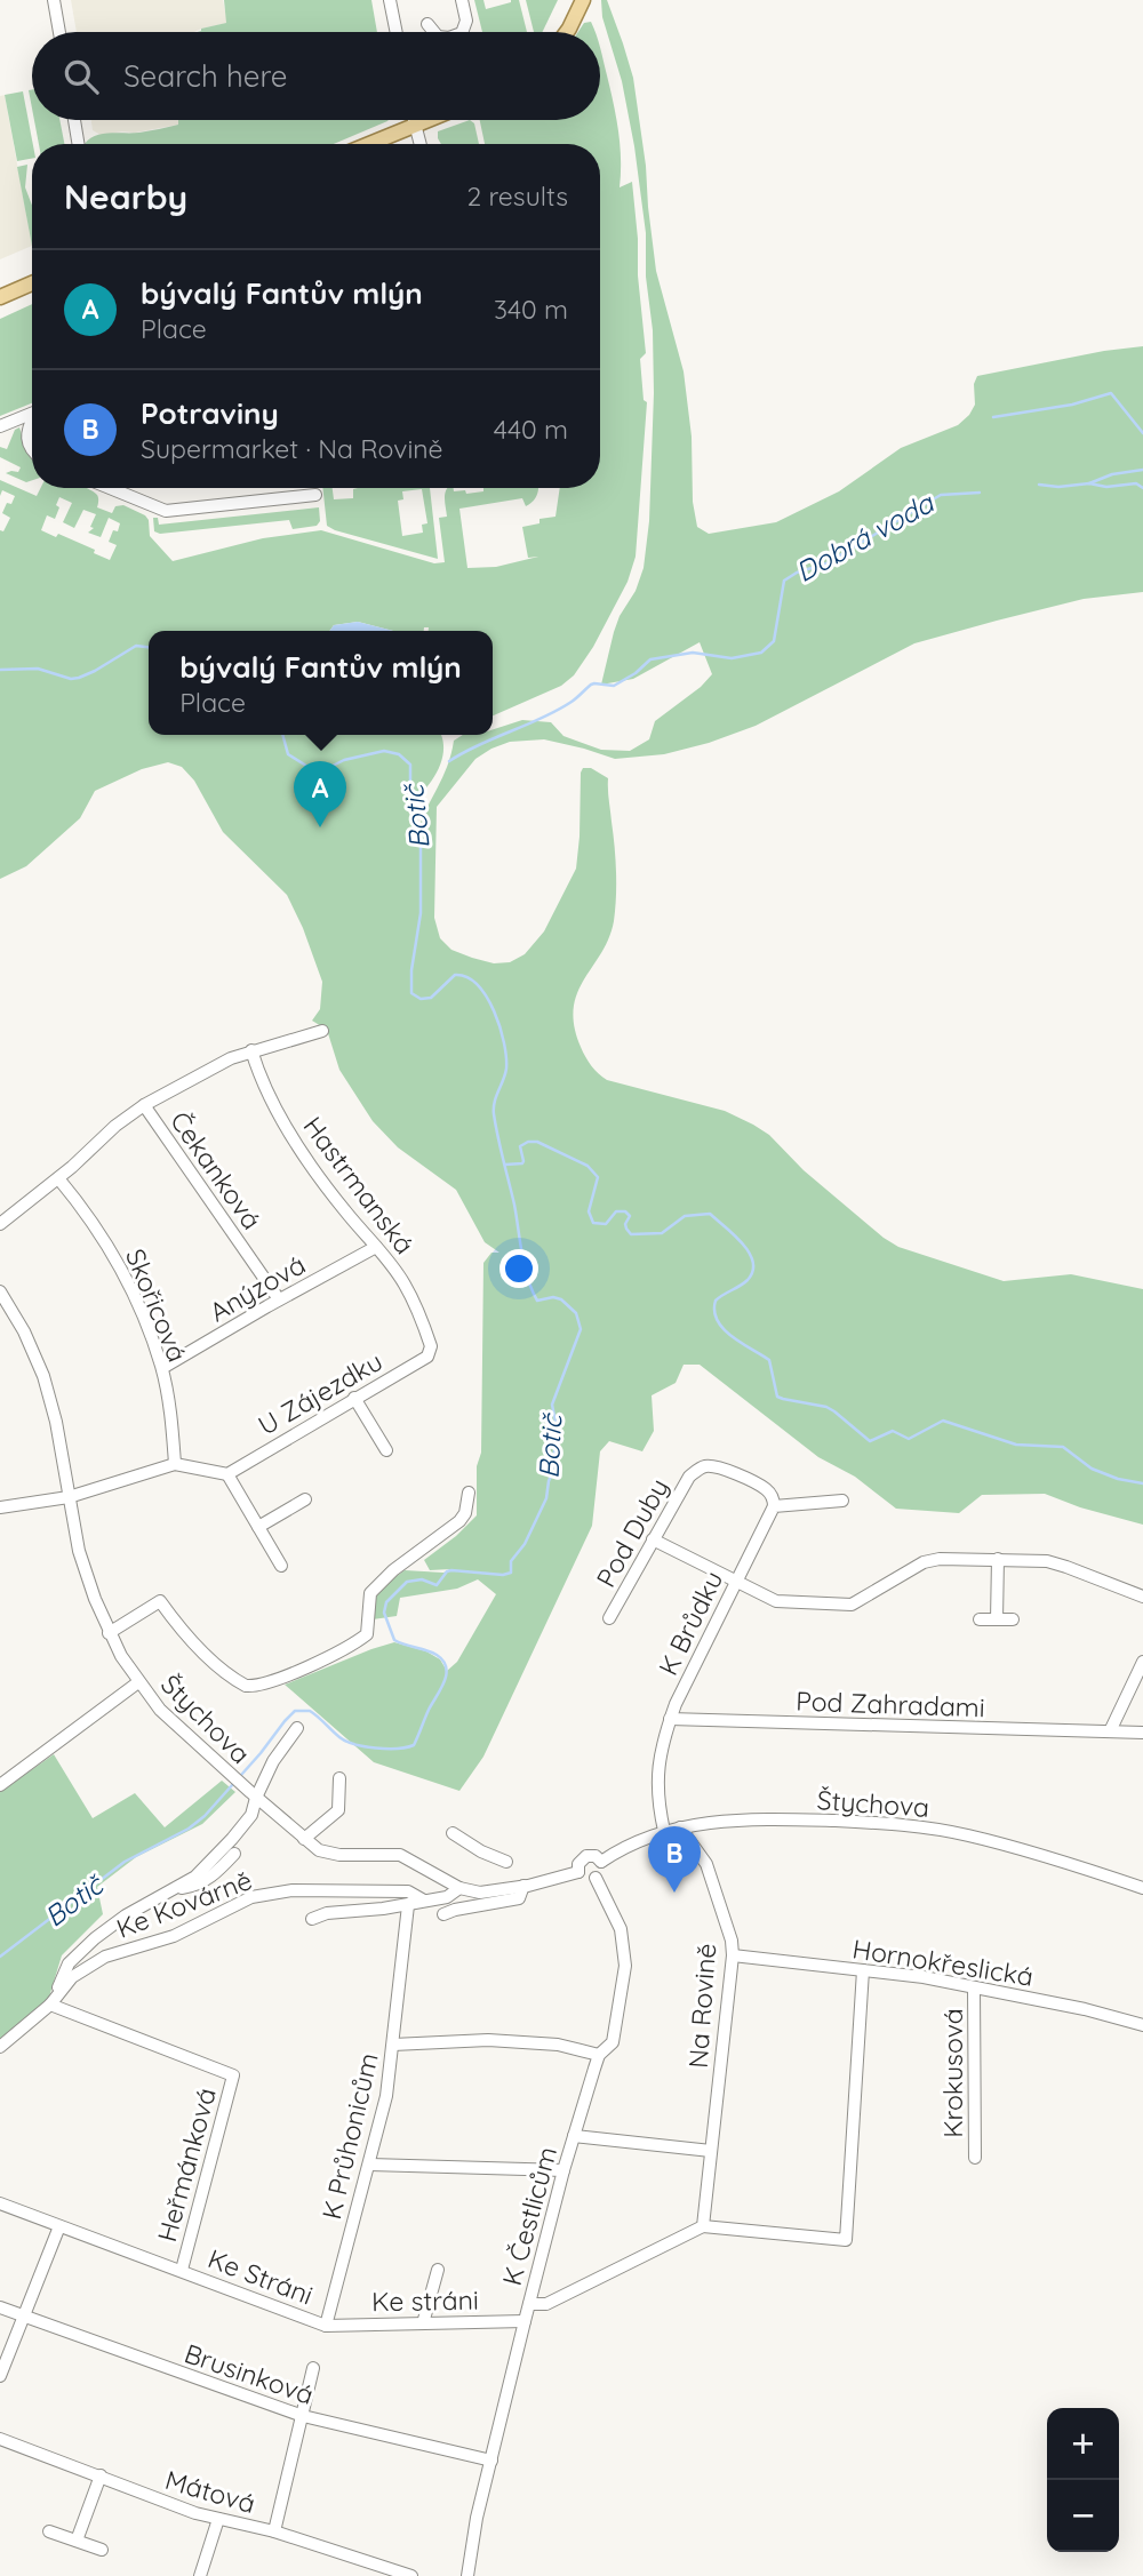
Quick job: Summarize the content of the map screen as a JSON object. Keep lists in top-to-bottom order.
{
  "streets": {
    "street": [
      "Čekanková",
      "Hastrmanská",
      "Anýzová",
      "Skořicová",
      "U Zájezdku",
      "Pod Duby",
      "K Brůdku",
      "Pod Zahradami",
      "Štychova",
      "Ke Kovárně",
      "Hornokřeslická",
      "Na Rovině",
      "Krokusová",
      "K Průhonicům",
      "Heřmánková",
      "K Čestlicům",
      "Ke Stráni",
      "Ke stráni",
      "Brusinková",
      "Mátová"
    ]
  },
  "crossings": [
    ["Čekanková", "Anýzová"],
    ["Hastrmanská", "Anýzová"],
    ["Hastrmanská", "U Zájezdku"],
    ["Anýzová", "Skořicová"],
    ["Pod Duby", "K Brůdku"],
    ["K Brůdku", "Pod Zahradami"],
    ["K Brůdku", "Štychova"],
    ["Štychova", "Na Rovině"],
    ["Štychova", "K Čestlicům"],
    ["Ke Kovárně", "Heřmánková"],
    ["Hornokřeslická", "Na Rovině"],
    ["Hornokřeslická", "Krokusová"],
    ["K Průhonicům", "Ke Stráni"],
    ["K Průhonicům", "Ke stráni"],
    ["Heřmánková", "Ke Stráni"],
    ["K Čestlicům", "Ke stráni"],
    ["K Čestlicům", "Brusinková"],
    ["Ke Stráni", "Ke stráni"]
  ],
  "water": ["Dobrá voda", "Botič"],
  "page": {
    "search": "Search here",
    "heading": ["Nearby", "2 results"],
    "list": [
      {
        "mark": "A",
        "name": "bývalý Fantův mlýn",
        "note": "Place",
        "value": "340 m"
      },
      {
        "mark": "B",
        "name": "Potraviny",
        "note": "Supermarket · Na Rovině",
        "value": "440 m"
      }
    ],
    "popup": ["bývalý Fantův mlýn", "Place"],
    "pins": ["A", "B"],
    "map_buttons": ["+", "−"]
  }
}
